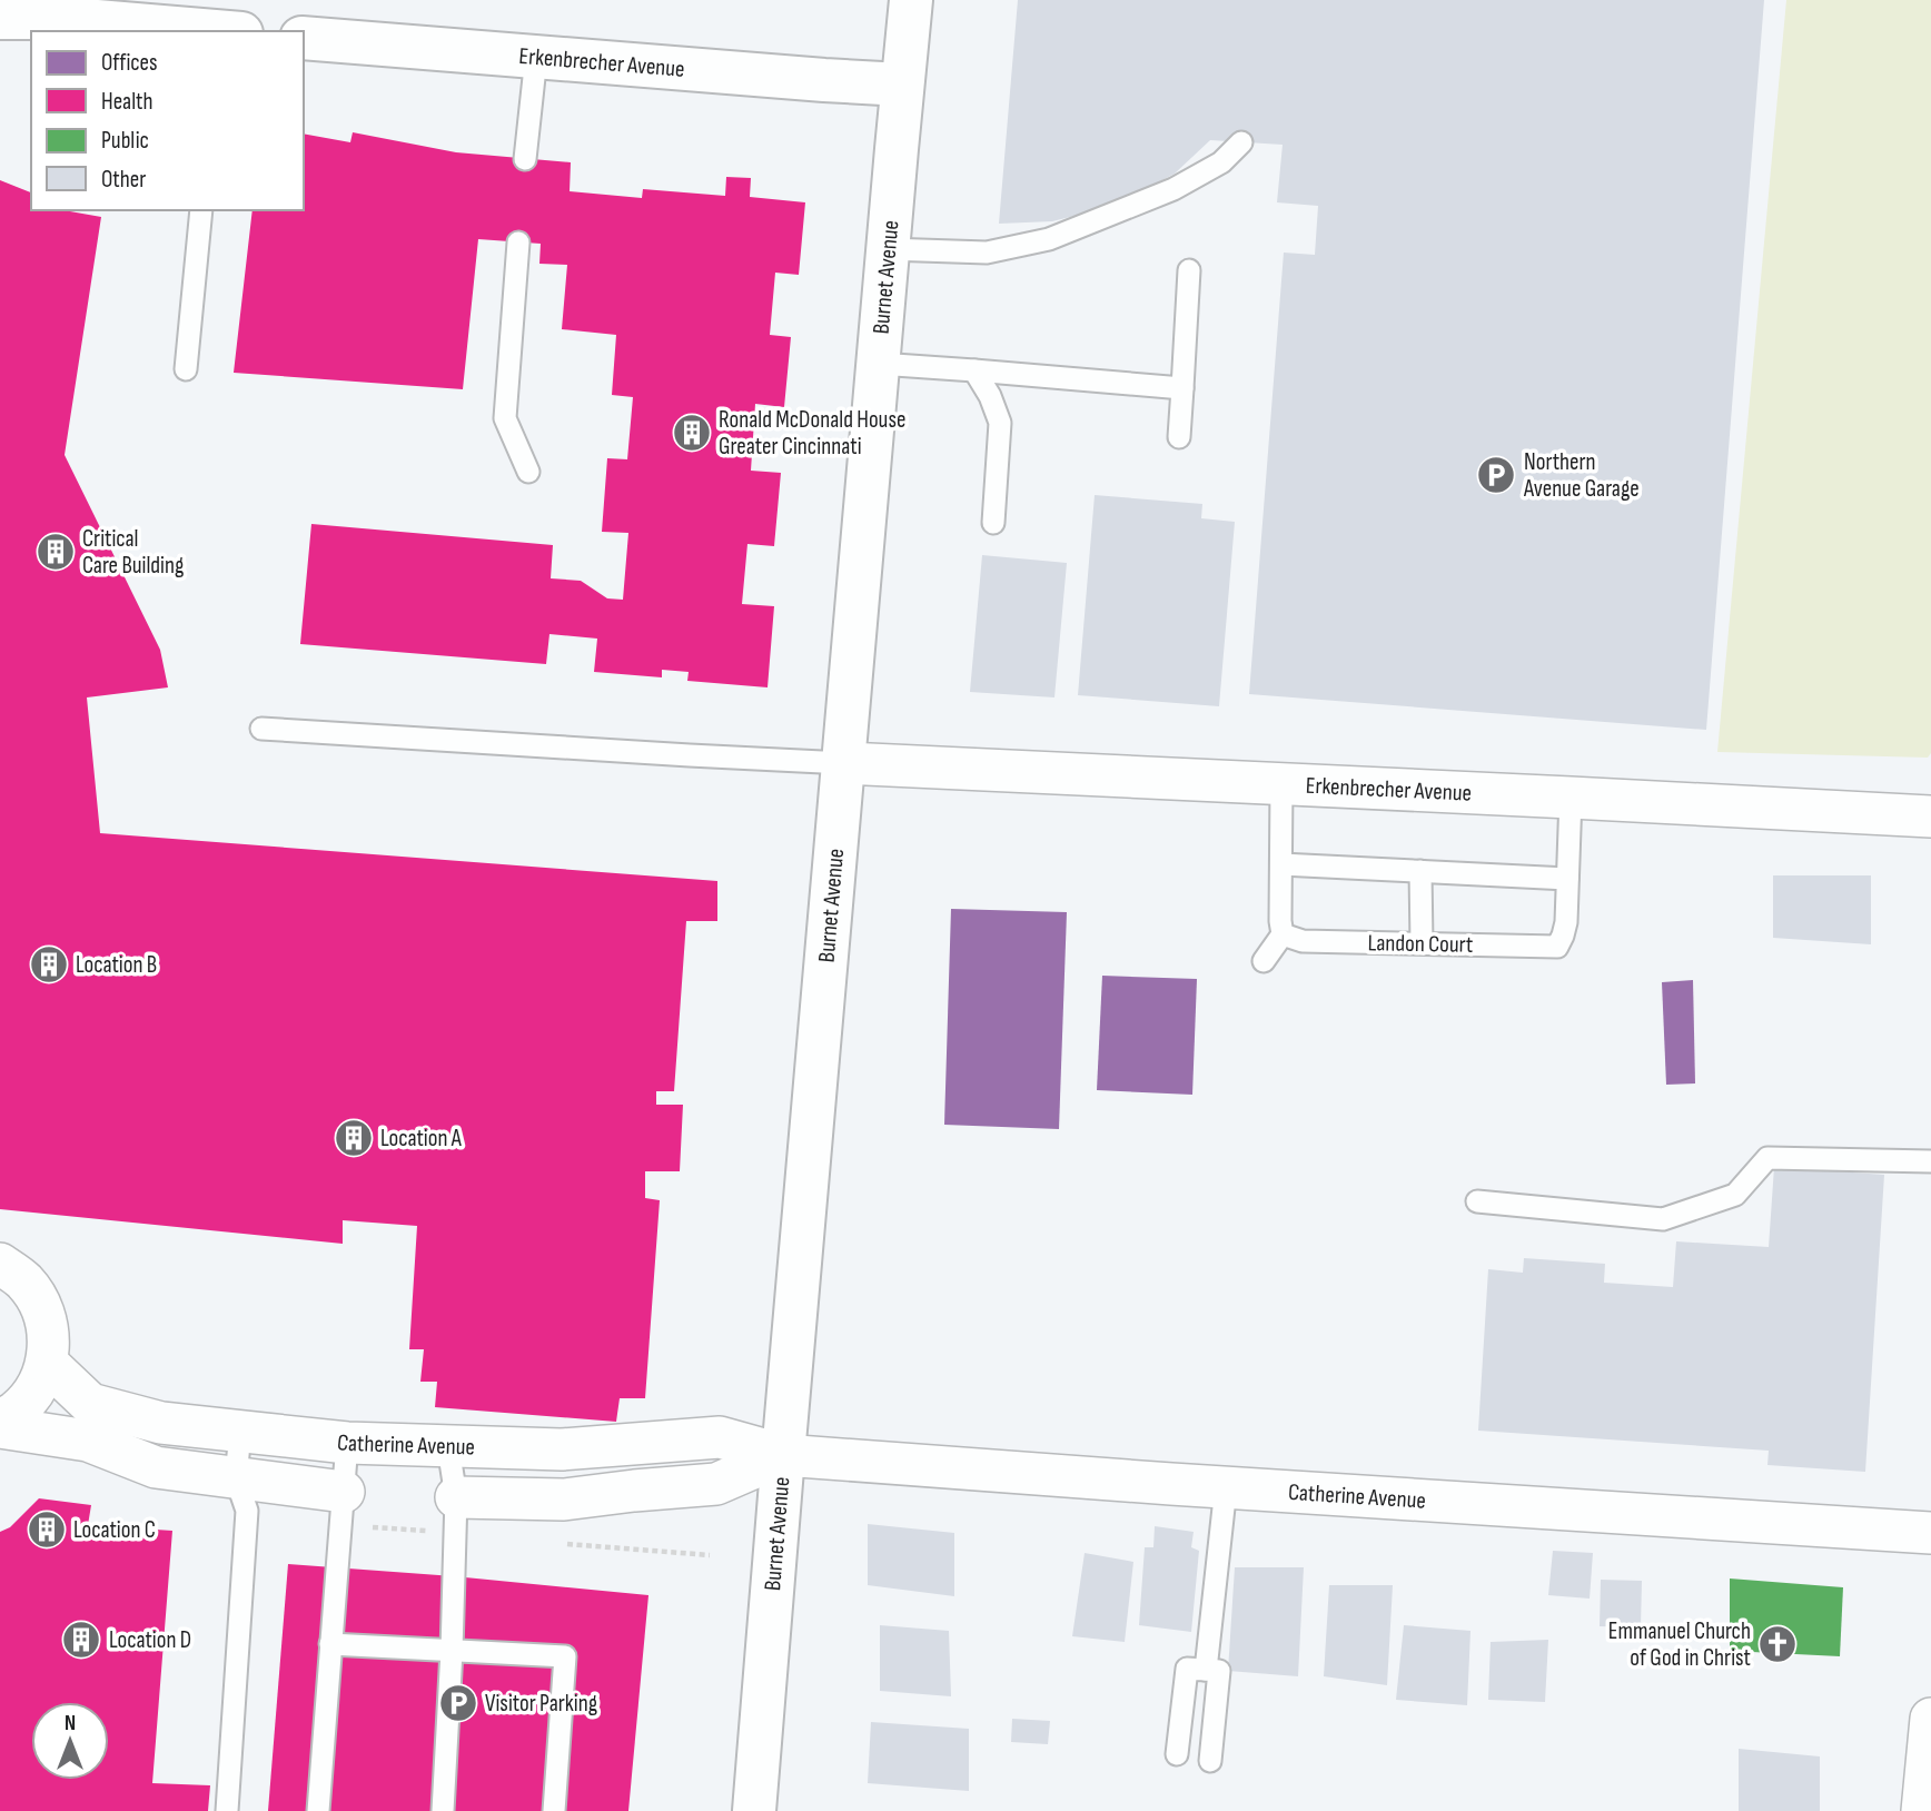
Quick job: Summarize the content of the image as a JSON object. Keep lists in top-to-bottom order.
{
  "streets": {
    "street": ["Erkenbrecher Avenue", "Burnet Avenue", "Catherine Avenue"],
    "lane": ["Landon Court"]
  },
  "crossings": [
    ["Erkenbrecher Avenue", "Burnet Avenue"],
    ["Erkenbrecher Avenue", "Landon Court"],
    ["Burnet Avenue", "Catherine Avenue"]
  ],
  "places": {
    "building": [
      "Ronald McDonald House Greater Cincinnati",
      "Critical Care Building",
      "Location B",
      "Location A",
      "Location C",
      "Location D"
    ],
    "parking": ["Northern Avenue Garage", "Visitor Parking"],
    "church": ["Emmanuel Church of God in Christ"]
  },
  "legend": [
    "Offices",
    "Health",
    "Public",
    "Other"
  ],
  "north": "top"
}
